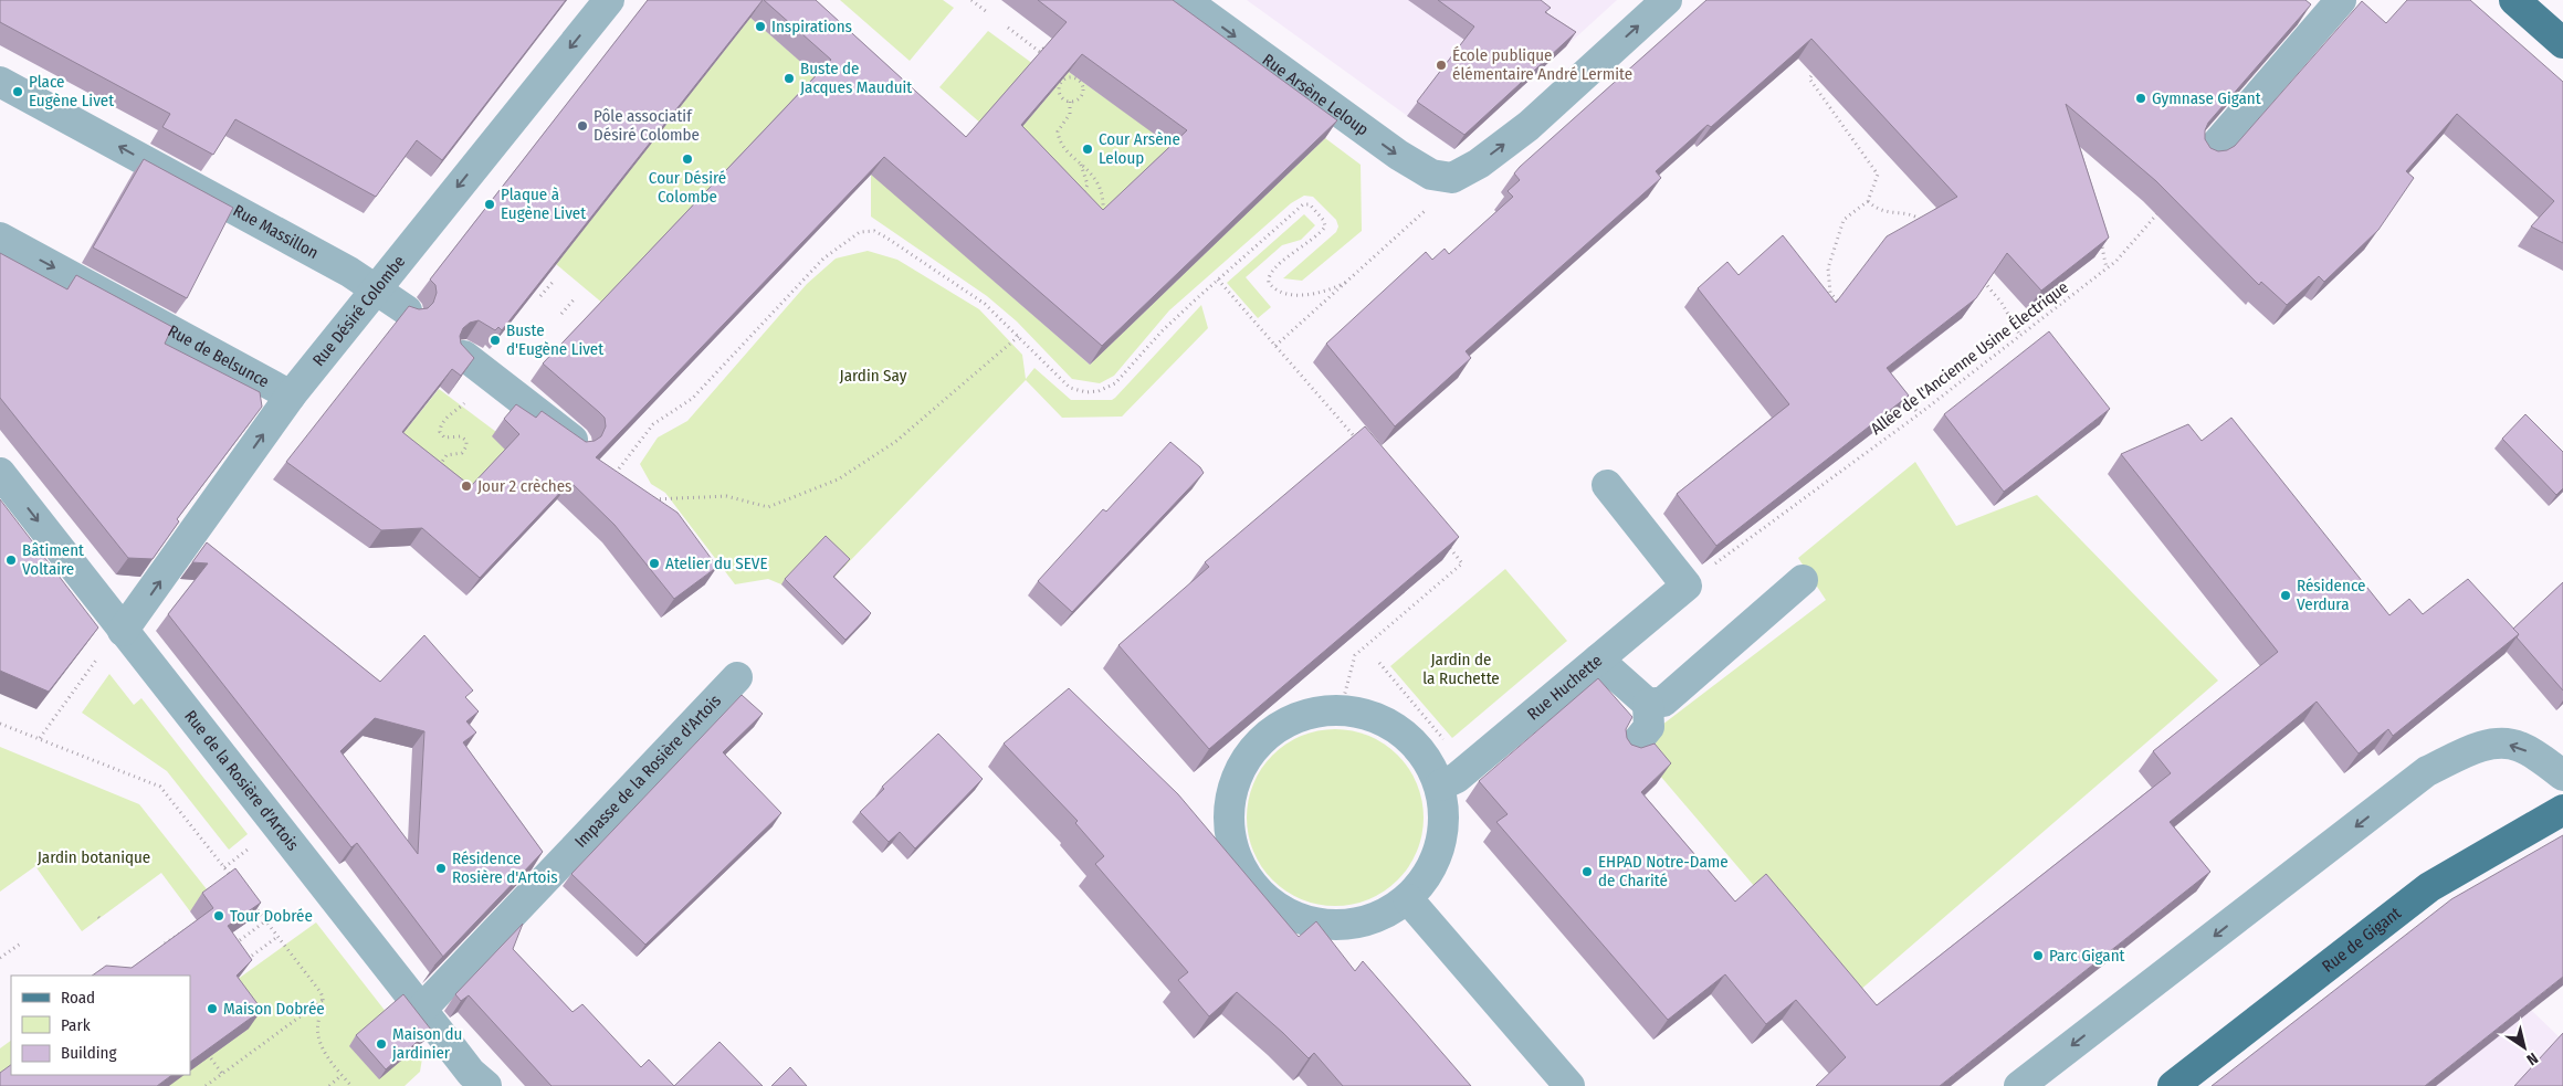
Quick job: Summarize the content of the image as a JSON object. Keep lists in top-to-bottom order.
{
  "streets": {
    "main road": ["Rue de Gigant"],
    "street": [
      "Rue Arsène Leloup",
      "Rue Massillon",
      "Rue Désiré Colombe",
      "Rue de Belsunce",
      "Rue Huchette",
      "Impasse de la Rosière d'Artois",
      "Rue de la Rosière d'Artois"
    ],
    "path": ["Allée de l'Ancienne Usine Électrique"]
  },
  "crossings": [
    ["Rue Massillon", "Rue Désiré Colombe"],
    ["Rue Désiré Colombe", "Rue de Belsunce"],
    ["Rue Désiré Colombe", "Rue de la Rosière d'Artois"],
    ["Allée de l'Ancienne Usine Électrique", "Rue Huchette"],
    ["Impasse de la Rosière d'Artois", "Rue de la Rosière d'Artois"]
  ],
  "one_way": ["Rue Massillon", "Rue de Belsunce"],
  "parks": ["Jardin Say", "Jardin de la Ruchette", "Jardin botanique"],
  "places": [
    "Inspirations",
    "École publique élémentaire André Lermite",
    "Buste de Jacques Mauduit",
    "Place Eugène Livet",
    "Gymnase Gigant",
    "Pôle associatif Désiré Colombe",
    "Cour Arsène Leloup",
    "Cour Désiré Colombe",
    "Plaque à Eugène Livet",
    "Buste d'Eugène Livet",
    "Jour 2 crèches",
    "Bâtiment Voltaire",
    "Atelier du SEVE",
    "Résidence Verdura",
    "Résidence Rosière d'Artois",
    "EHPAD Notre-Dame de Charité",
    "Tour Dobrée",
    "Parc Gigant",
    "Maison Dobrée",
    "Maison du jardinier"
  ],
  "legend": ["Road", "Park", "Building"],
  "north": "bottom right"
}
